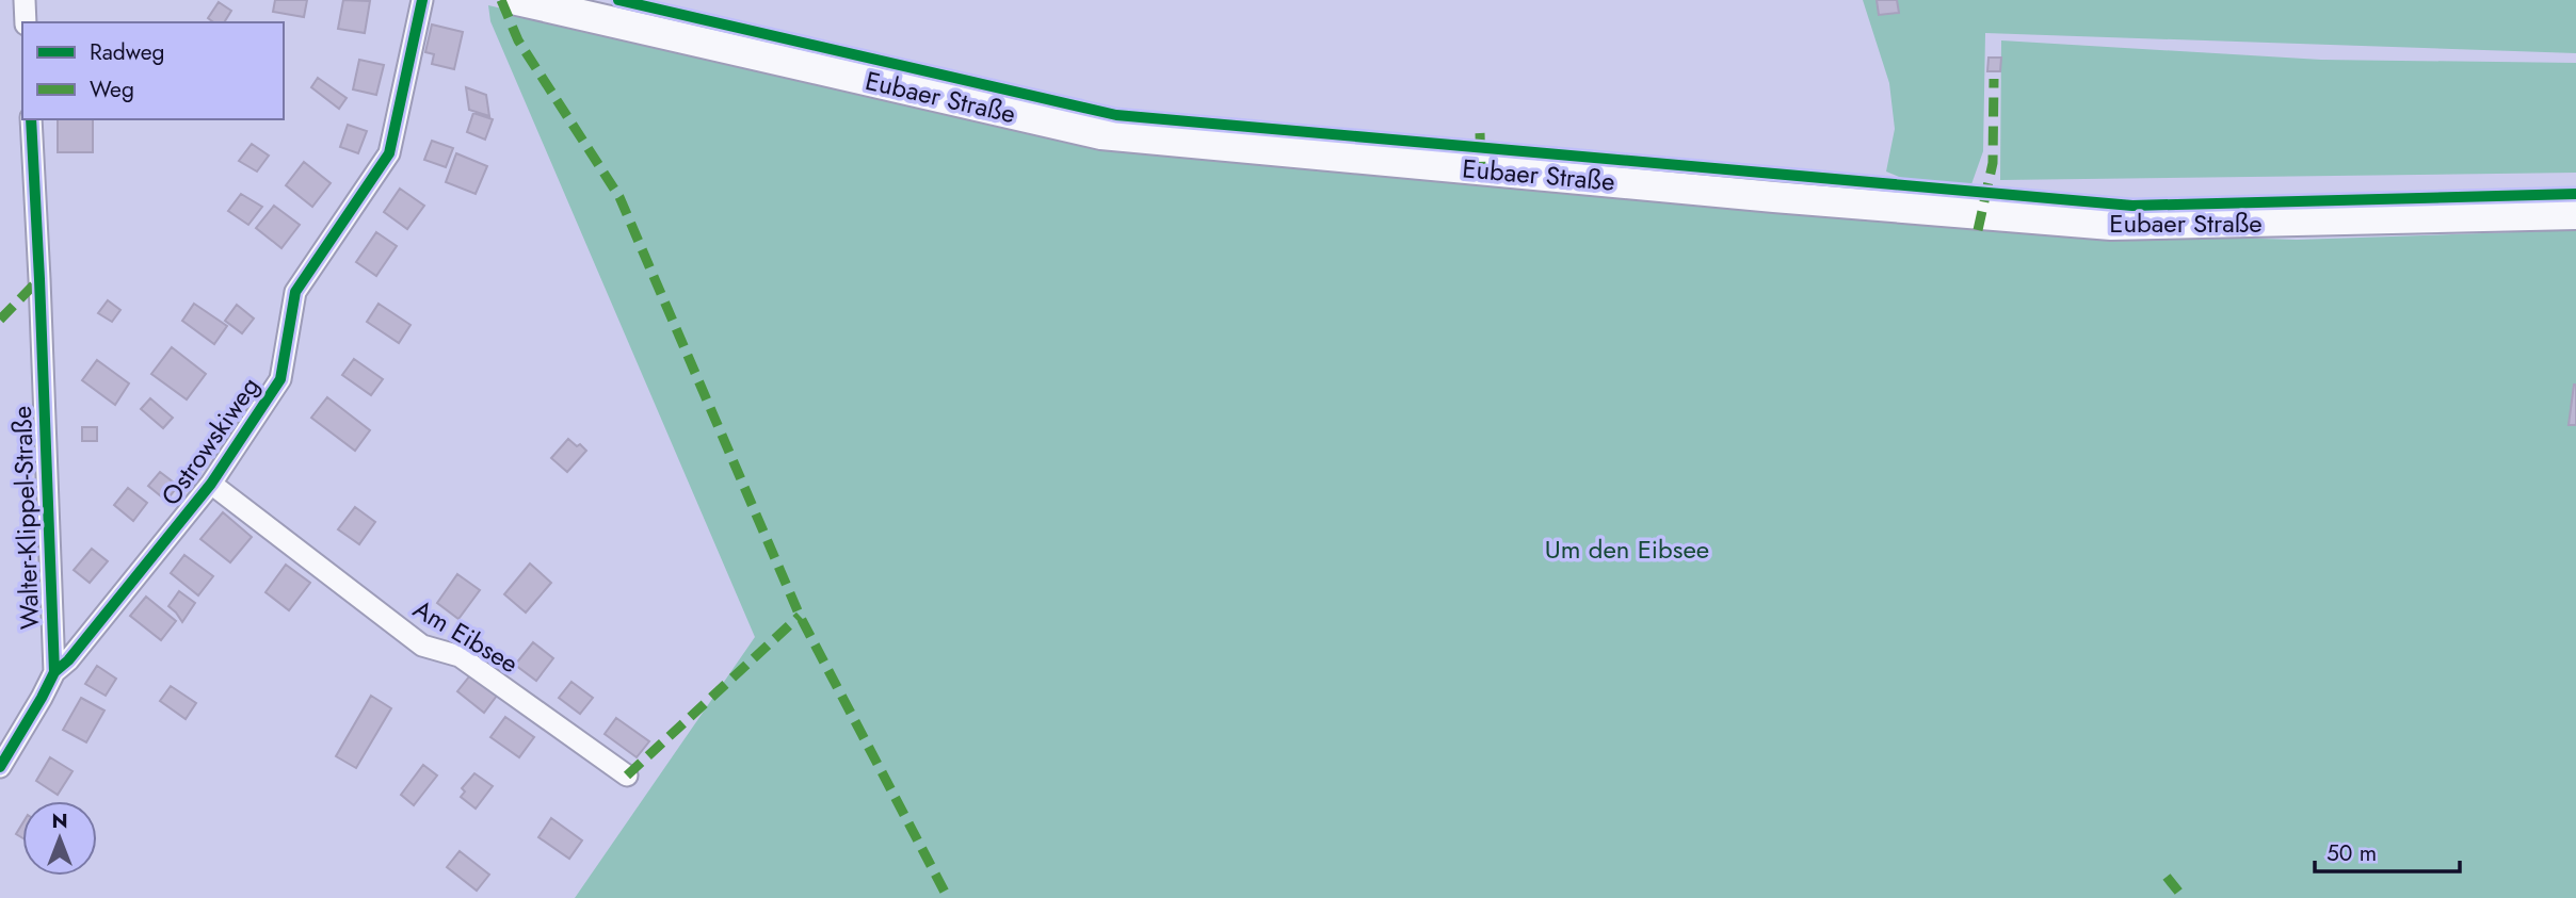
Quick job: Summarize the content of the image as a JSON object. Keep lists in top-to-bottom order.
{
  "streets": {
    "street": [
      "Eubaer Straße",
      "Ostrowskiweg",
      "Walter-Klippel-Straße",
      "Am Eibsee"
    ]
  },
  "crossings": [
    ["Ostrowskiweg", "Walter-Klippel-Straße"],
    ["Ostrowskiweg", "Am Eibsee"]
  ],
  "parks": ["Um den Eibsee"],
  "legend": ["Radweg", "Weg"],
  "scale_bar": "50 m",
  "north": "top"
}
